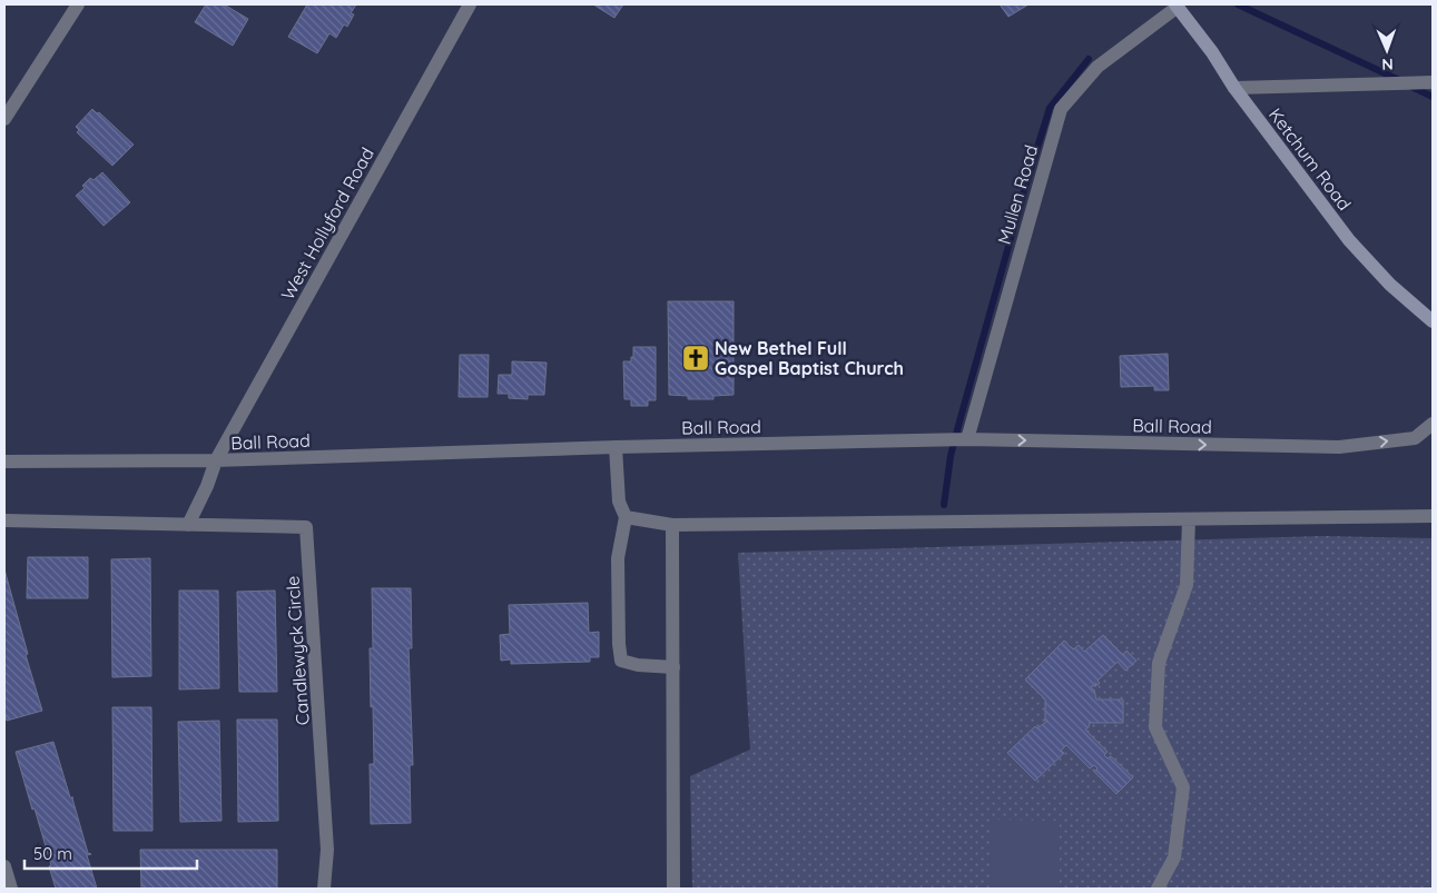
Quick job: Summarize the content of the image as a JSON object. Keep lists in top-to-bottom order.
{
  "streets": {
    "main road": ["Ketchum Road"],
    "street": [
      "Mullen Road",
      "West Hollyford Road",
      "Ball Road",
      "Candlewyck Circle"
    ]
  },
  "crossings": [
    ["Ketchum Road", "Mullen Road"],
    ["Mullen Road", "Ball Road"],
    ["West Hollyford Road", "Ball Road"]
  ],
  "places": {
    "church": ["New Bethel Full Gospel Baptist Church"]
  },
  "scale_bar": "50 m",
  "north": "bottom"
}
